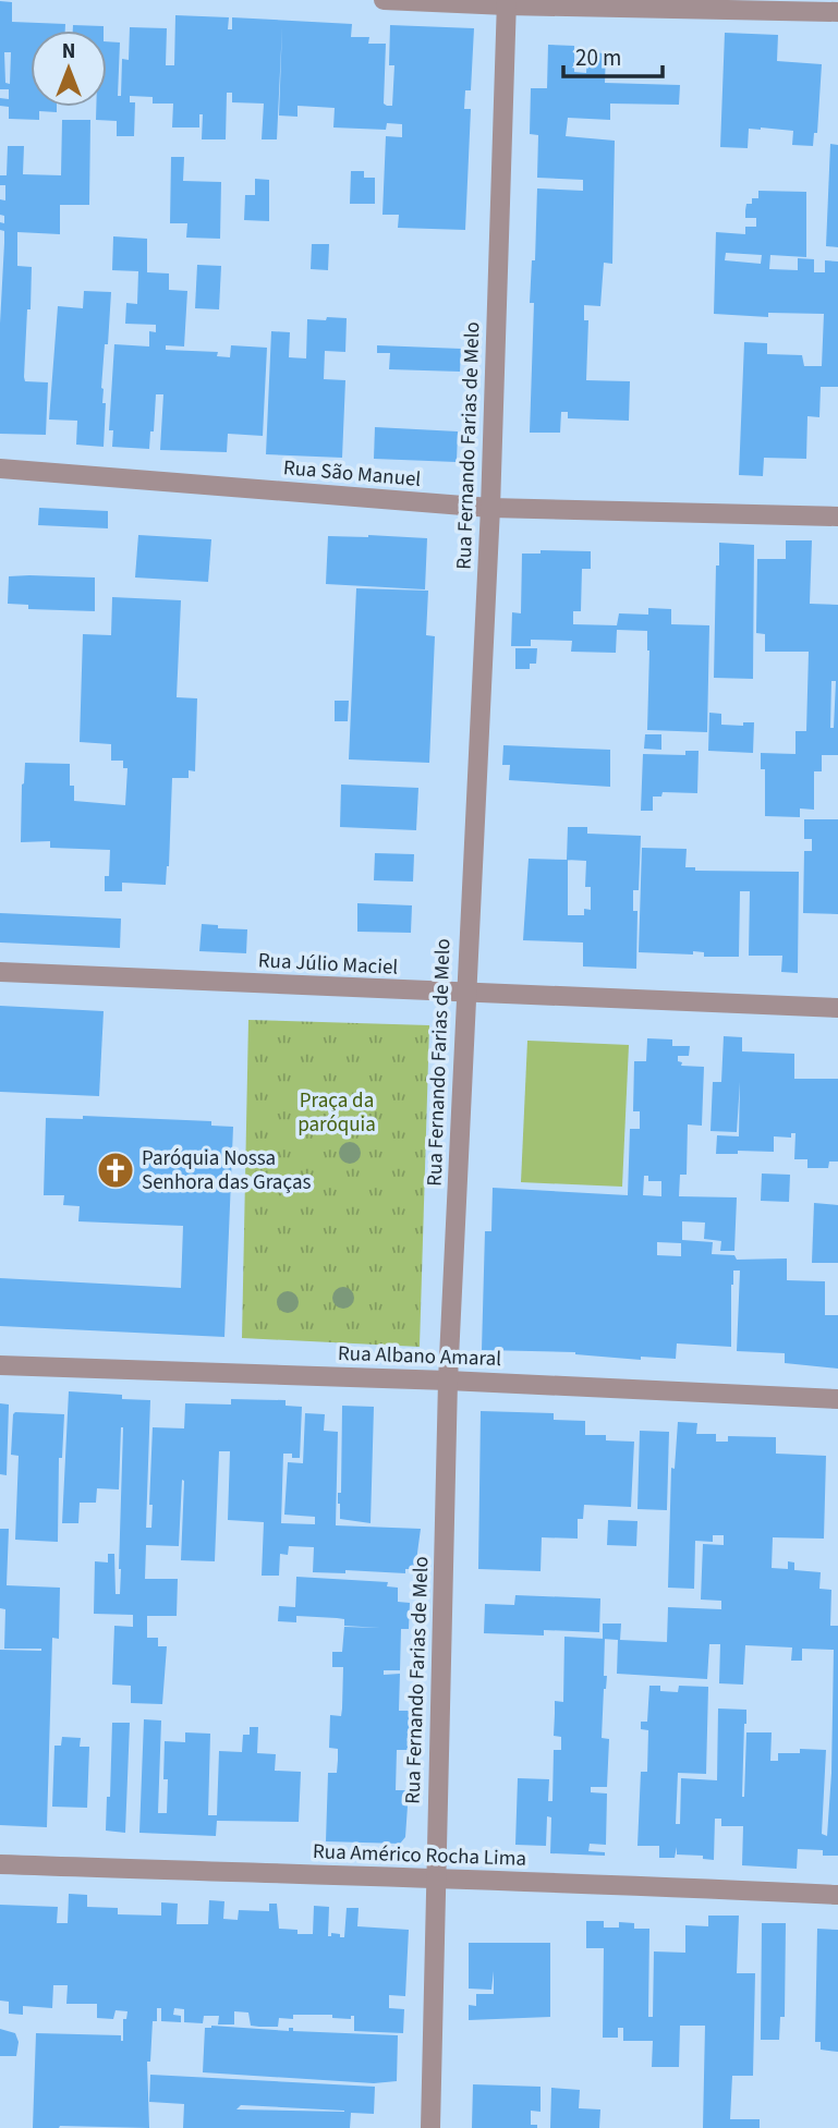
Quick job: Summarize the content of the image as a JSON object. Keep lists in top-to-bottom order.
{
  "streets": {
    "street": [
      "Rua Fernando Farias de Melo",
      "Rua São Manuel",
      "Rua Júlio Maciel",
      "Rua Albano Amaral",
      "Rua Américo Rocha Lima"
    ]
  },
  "crossings": [
    ["Rua Fernando Farias de Melo", "Rua São Manuel"],
    ["Rua Fernando Farias de Melo", "Rua Júlio Maciel"],
    ["Rua Fernando Farias de Melo", "Rua Albano Amaral"],
    ["Rua Fernando Farias de Melo", "Rua Américo Rocha Lima"]
  ],
  "parks": ["Praça da paróquia"],
  "places": {
    "church": ["Paróquia Nossa Senhora das Graças"]
  },
  "scale_bar": "20 m",
  "north": "top"
}
